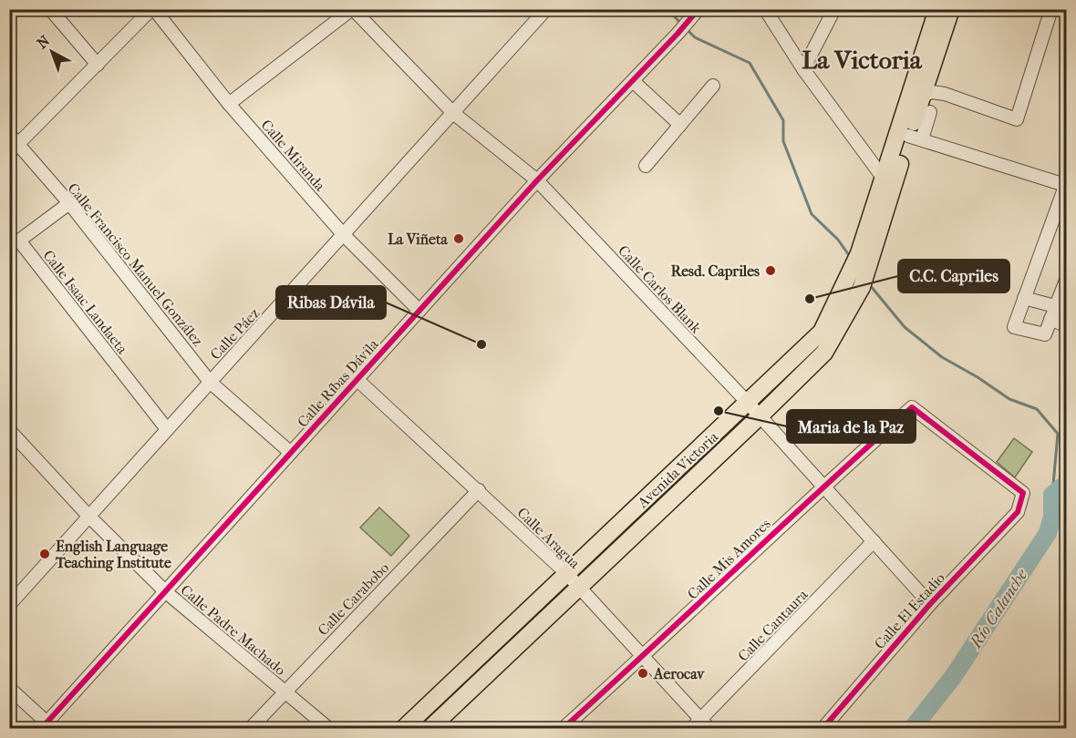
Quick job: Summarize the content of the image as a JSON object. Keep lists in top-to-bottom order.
{
  "streets": {
    "main road": ["Avenida Victoria"],
    "street": [
      "Calle Miranda",
      "Calle Francisco Manuel González",
      "Calle Carlos Blank",
      "Calle Isaac Landaeta",
      "Calle Páez",
      "Calle Ríbas Dávila",
      "Calle Aragua",
      "Calle Mis Amores",
      "Calle Carabobo",
      "Calle El Estadio",
      "Calle Cantaura",
      "Calle Padre Machado"
    ]
  },
  "crossings": [
    ["Calle Miranda", "Calle Páez"],
    ["Calle Miranda", "Calle Ríbas Dávila"],
    ["Calle Francisco Manuel González", "Calle Isaac Landaeta"],
    ["Calle Francisco Manuel González", "Calle Páez"],
    ["Calle Francisco Manuel González", "Calle Ríbas Dávila"],
    ["Calle Carlos Blank", "Calle Páez"],
    ["Calle Carlos Blank", "Calle Ríbas Dávila"],
    ["Calle Carlos Blank", "Avenida Victoria"],
    ["Calle Carlos Blank", "Calle Mis Amores"],
    ["Calle Carlos Blank", "Calle El Estadio"],
    ["Calle Carlos Blank", "Calle Cantaura"],
    ["Calle Isaac Landaeta", "Calle Páez"],
    ["Calle Páez", "Calle Padre Machado"],
    ["Calle Ríbas Dávila", "Calle Aragua"],
    ["Calle Ríbas Dávila", "Calle Padre Machado"],
    ["Avenida Victoria", "Calle Aragua"],
    ["Calle Aragua", "Calle Mis Amores"],
    ["Calle Aragua", "Calle Carabobo"],
    ["Calle Aragua", "Calle Cantaura"],
    ["Calle Mis Amores", "Calle El Estadio"],
    ["Calle Carabobo", "Calle Padre Machado"]
  ],
  "districts": ["La Victoria"],
  "water": ["Río Calanche"],
  "places": [
    "La Viñeta",
    "Resd. Capriles",
    "C.C. Capriles",
    "Ribas Dávila",
    "Maria de la Paz",
    "English Language Teaching Institute",
    "Aerocav"
  ],
  "north": "top left"
}
